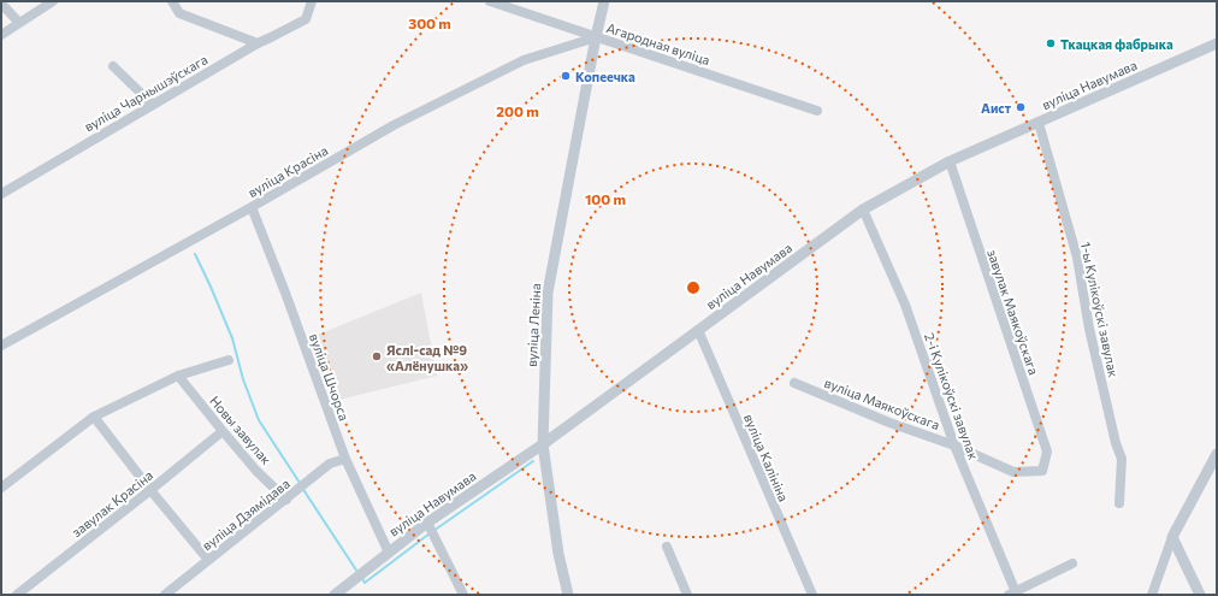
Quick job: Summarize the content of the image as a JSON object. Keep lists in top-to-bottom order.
{
  "streets": {
    "street": [
      "Агародная вуліца",
      "вуліца Навумава",
      "вуліца Чарнышэўскага",
      "вуліца Красіна",
      "1-ы Кулікоўскі завулак",
      "завулак Маякоўскага",
      "вуліца Леніна",
      "вуліца Шчорса",
      "2-і Кулікоўскі завулак",
      "вуліца Маякоўскага",
      "Новы завулак",
      "вуліца Калініна",
      "завулак Красіна",
      "вуліца Дзямідава"
    ]
  },
  "crossings": [
    ["Агародная вуліца", "вуліца Красіна"],
    ["Агародная вуліца", "вуліца Леніна"],
    ["вуліца Навумава", "1-ы Кулікоўскі завулак"],
    ["вуліца Навумава", "завулак Маякоўскага"],
    ["вуліца Навумава", "вуліца Леніна"],
    ["вуліца Навумава", "вуліца Шчорса"],
    ["вуліца Навумава", "2-і Кулікоўскі завулак"],
    ["вуліца Навумава", "вуліца Калініна"],
    ["вуліца Красіна", "вуліца Леніна"],
    ["вуліца Красіна", "вуліца Шчорса"],
    ["завулак Маякоўскага", "вуліца Маякоўскага"],
    ["вуліца Шчорса", "вуліца Дзямідава"],
    ["2-і Кулікоўскі завулак", "вуліца Маякоўскага"],
    ["Новы завулак", "завулак Красіна"],
    ["Новы завулак", "вуліца Дзямідава"]
  ],
  "places": [
    "Ткацкая фабрыка",
    "Копеечка",
    "Аист",
    "Яслі-сад №9 «Алёнушка»"
  ],
  "rings": ["300 m", "200 m", "100 m"]
}
